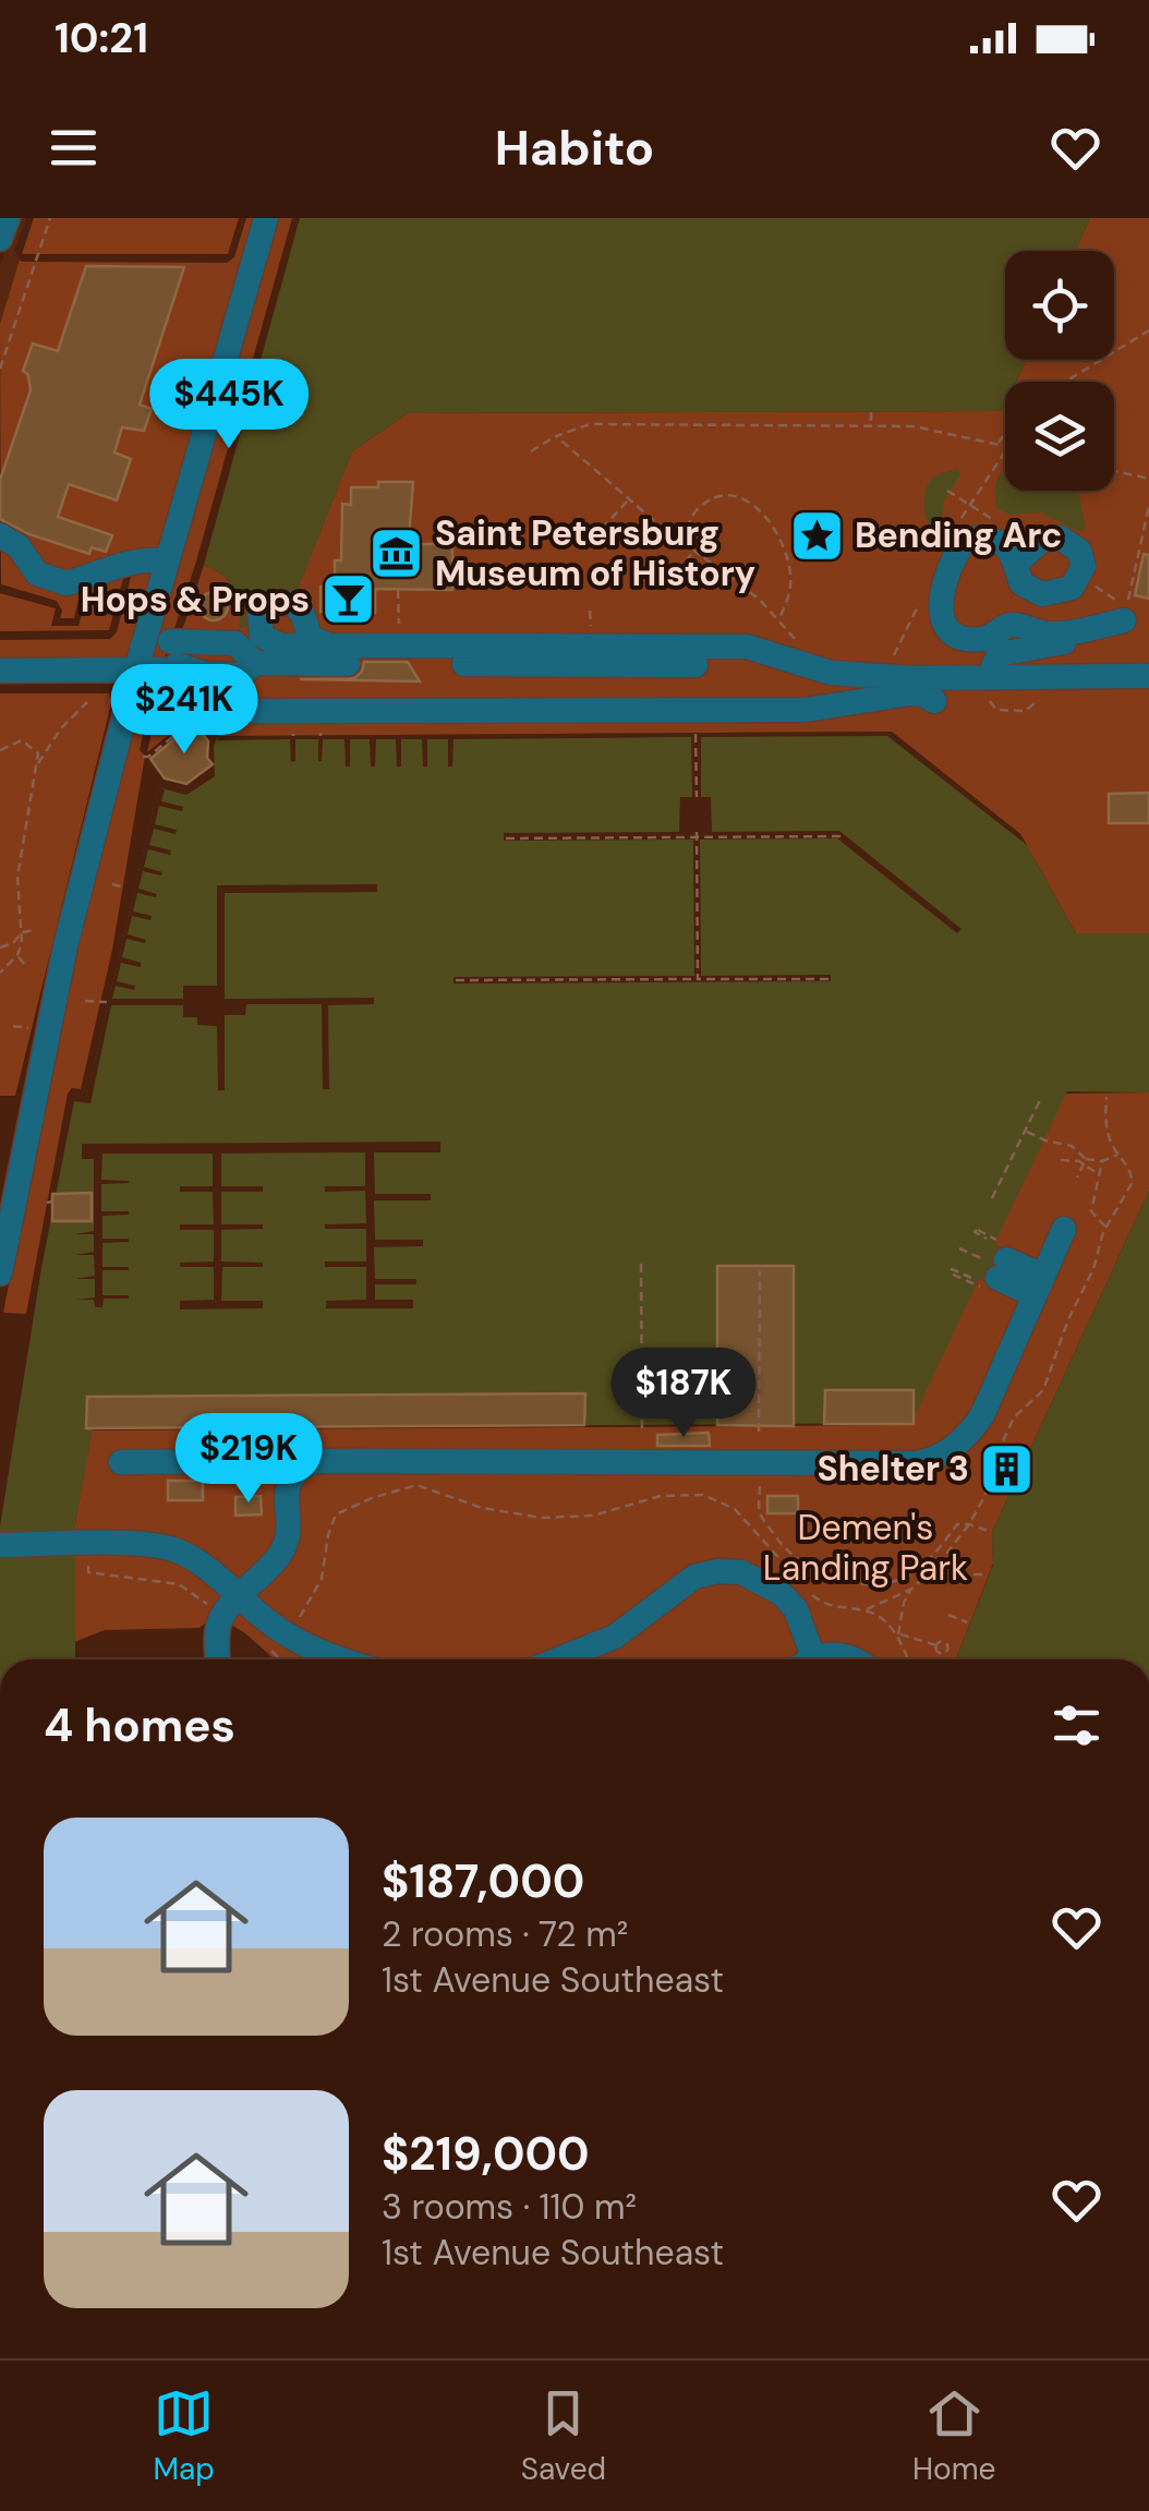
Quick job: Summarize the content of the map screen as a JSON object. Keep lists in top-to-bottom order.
{
  "parks": ["Demen's Landing Park"],
  "places": {
    "place": ["Bending Arc"],
    "museum": ["Saint Petersburg Museum of History"],
    "bar": ["Hops & Props"],
    "building": ["Shelter 3"]
  },
  "page": {
    "status": "10:21",
    "header": "Habito",
    "price": [
      "$445K",
      "$241K",
      "$187K",
      "$219K"
    ],
    "heading": "4 homes",
    "list": [
      {
        "name": "$187,000",
        "note": "2 rooms · 72 m² · 1st Avenue Southeast"
      },
      {
        "name": "$219,000",
        "note": "3 rooms · 110 m² · 1st Avenue Southeast"
      }
    ],
    "tabs": ["Map", "Saved", "Home"]
  }
}
